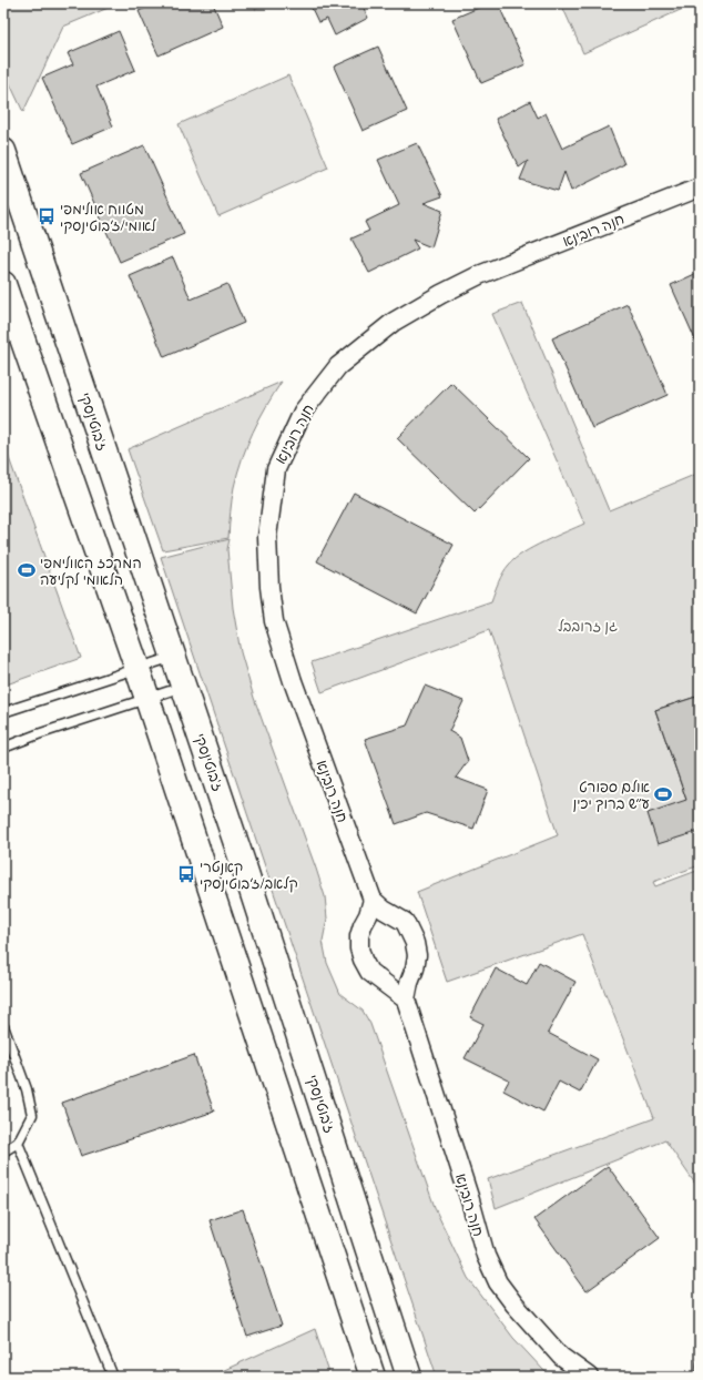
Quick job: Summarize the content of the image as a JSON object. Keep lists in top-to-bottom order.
{
  "streets": {
    "main road": ["ז'בוטינסקי"],
    "street": ["חנה רובינא"]
  },
  "parks": ["גן זרובבל"],
  "places": {
    "bus stop": ["מטווח אולימפי לאומי/ז׳בוטינסקי", "קאנטרי קלאב/ז׳בוטינסקי"],
    "sports": ["המרכז האולימפי הלאומי לקליעה", "אולם ספורט ע״ש ברוך יכין"]
  }
}
